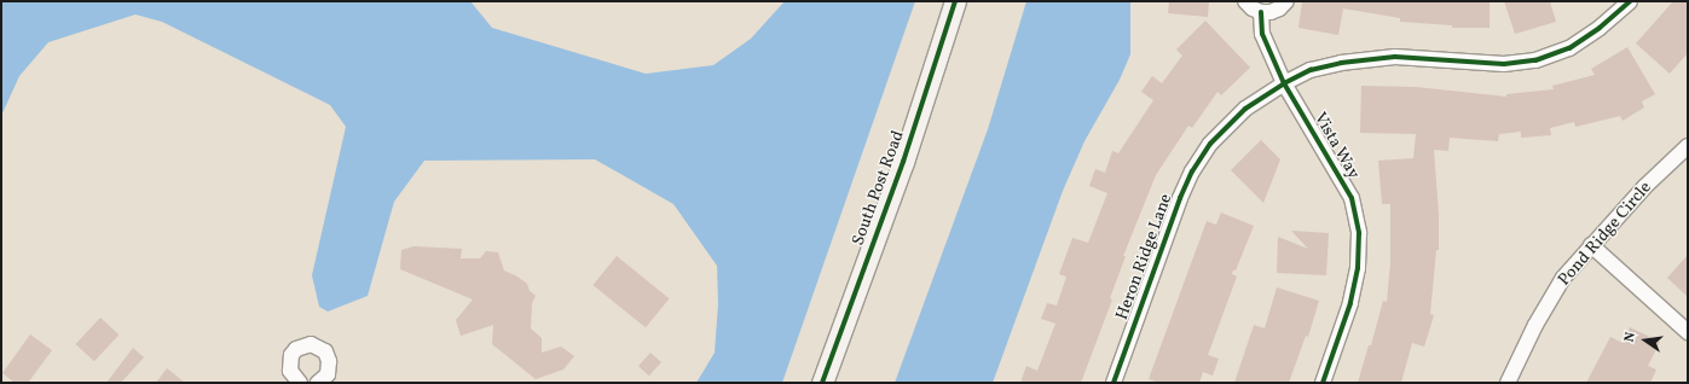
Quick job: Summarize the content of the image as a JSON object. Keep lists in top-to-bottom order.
{
  "streets": {
    "street": [
      "Vista Way",
      "South Post Road",
      "Pond Ridge Circle",
      "Heron Ridge Lane"
    ]
  },
  "crossings": [
    ["Vista Way", "Heron Ridge Lane"]
  ],
  "north": "left"
}
